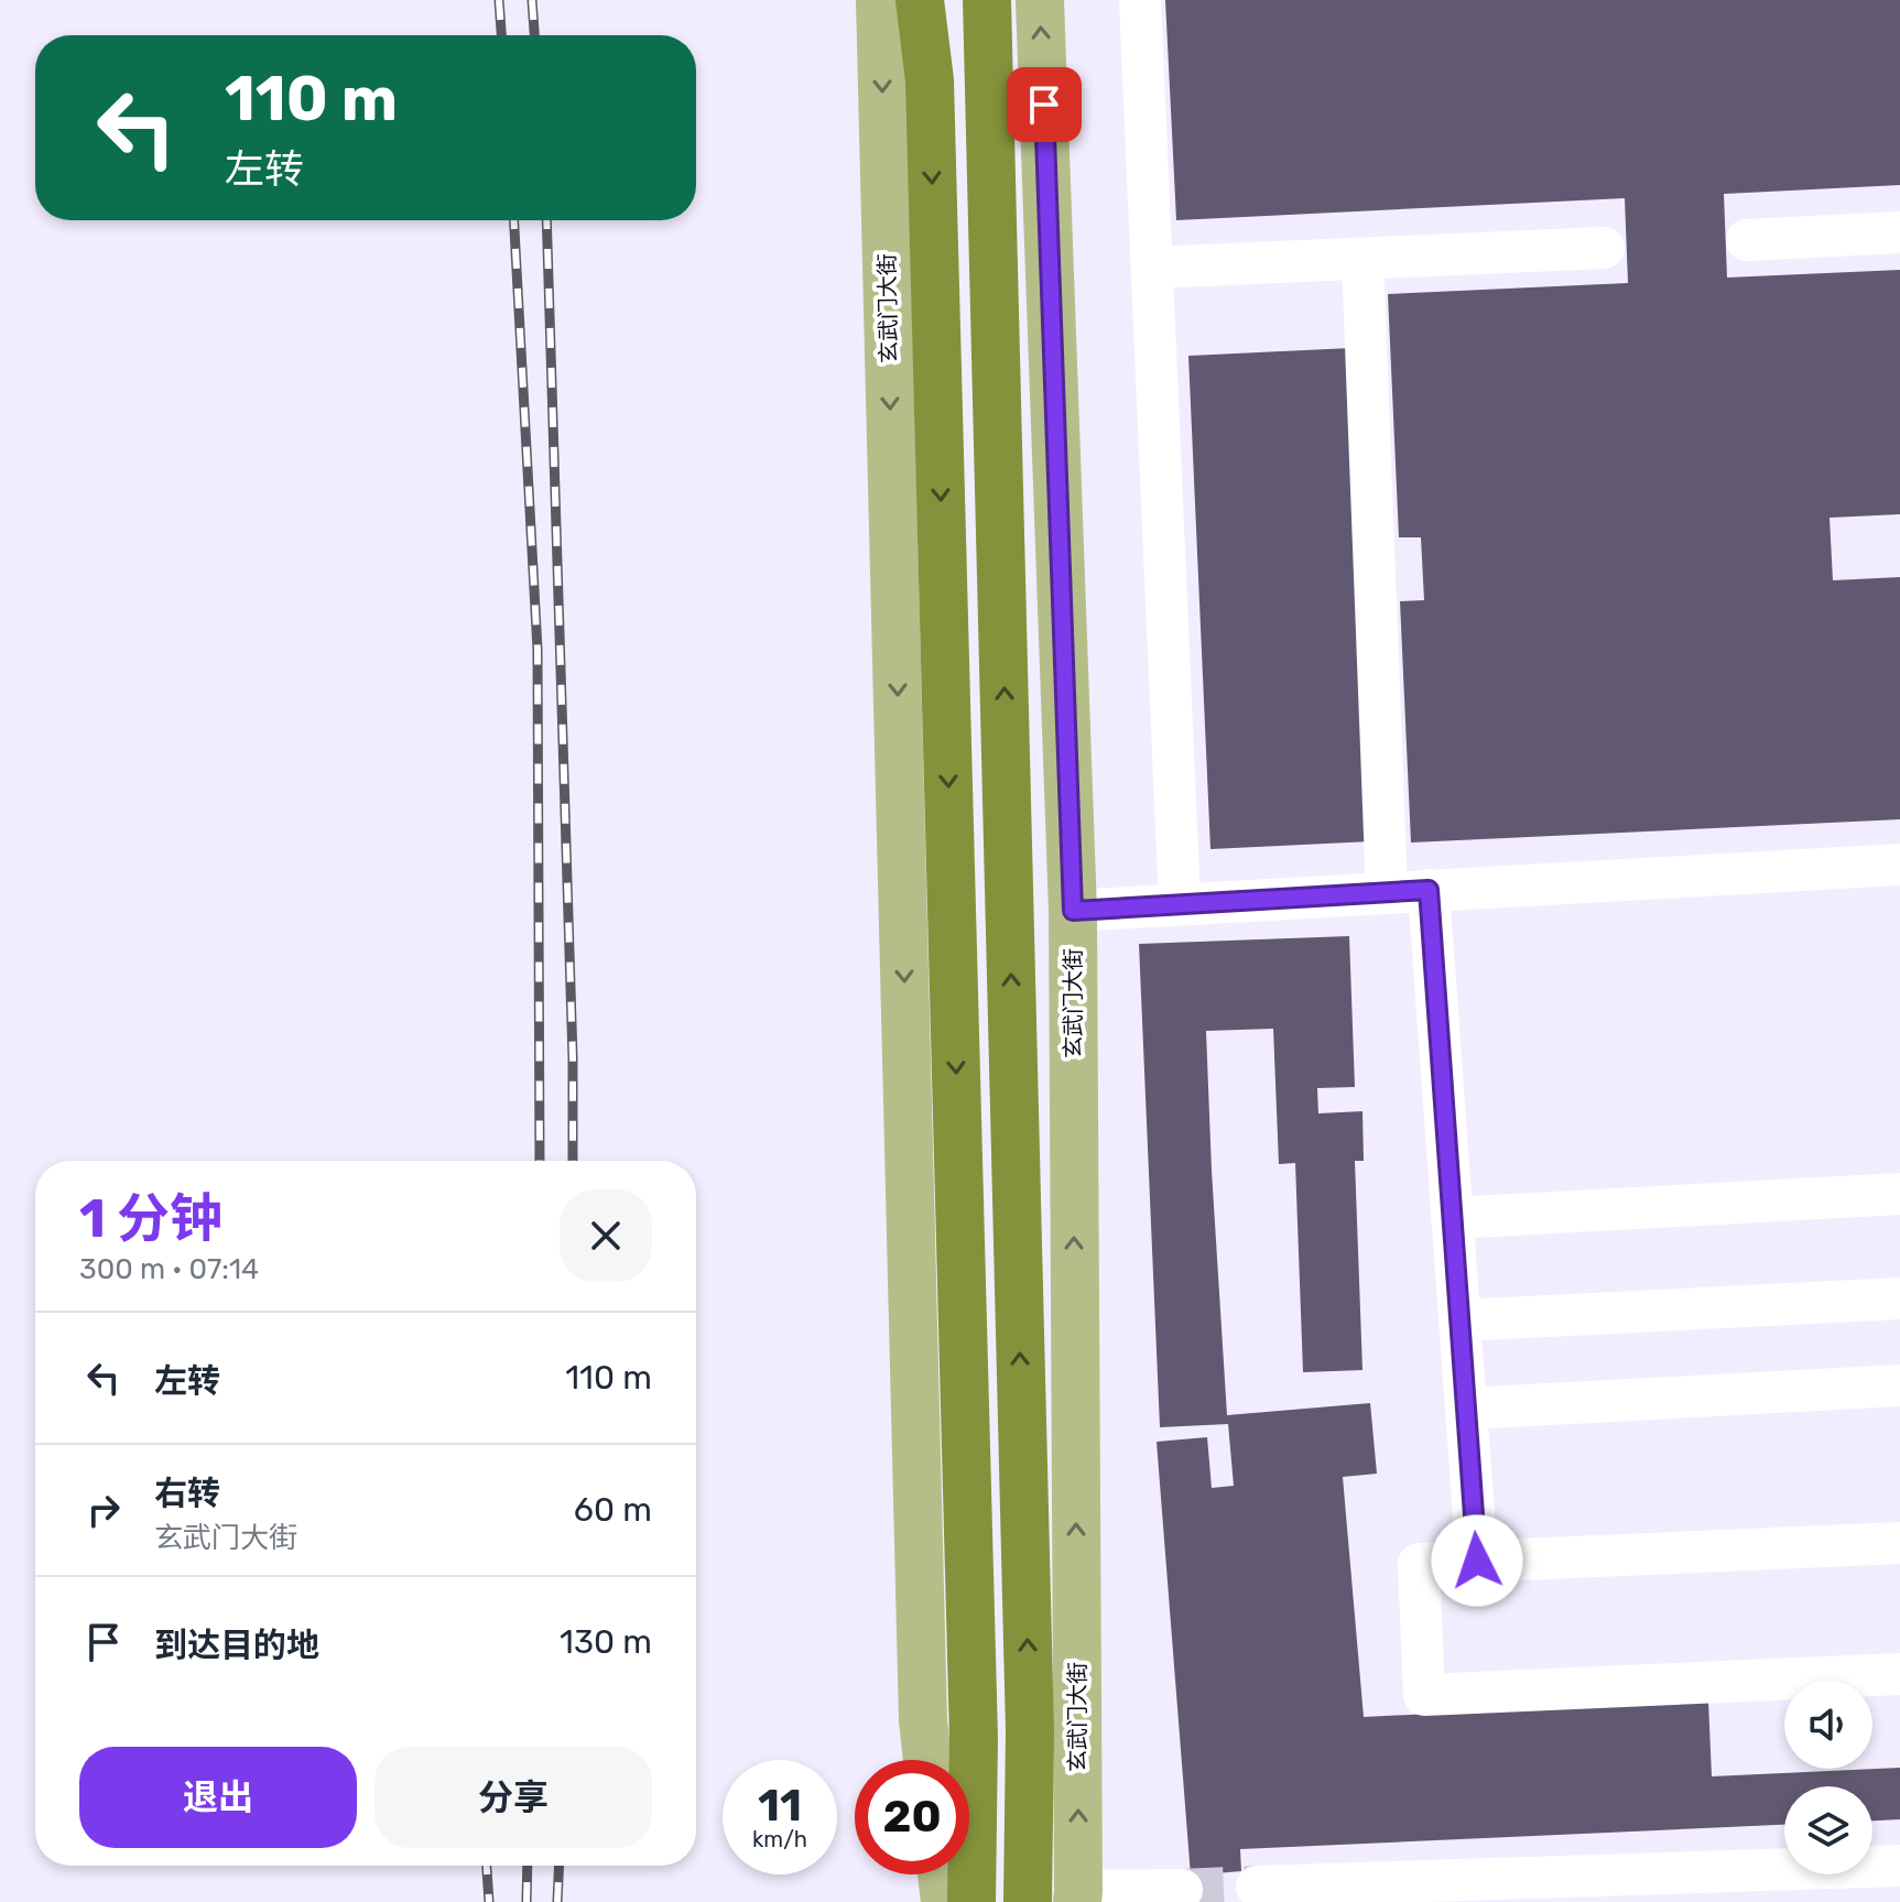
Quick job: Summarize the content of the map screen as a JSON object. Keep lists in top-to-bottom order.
{
  "streets": {
    "main road": ["玄武门大街"]
  },
  "page": {
    "turn": ["110 m", "左转"],
    "heading": ["1 分钟", "300 m · 07:14"],
    "list": [
      {
        "name": "左转",
        "value": "110 m"
      },
      {
        "name": "右转",
        "note": "玄武门大街",
        "value": "60 m"
      },
      {
        "name": "到达目的地",
        "value": "130 m"
      }
    ],
    "buttons": ["退出", "分享"],
    "speed": "11 km/h",
    "limit": "20"
  }
}
